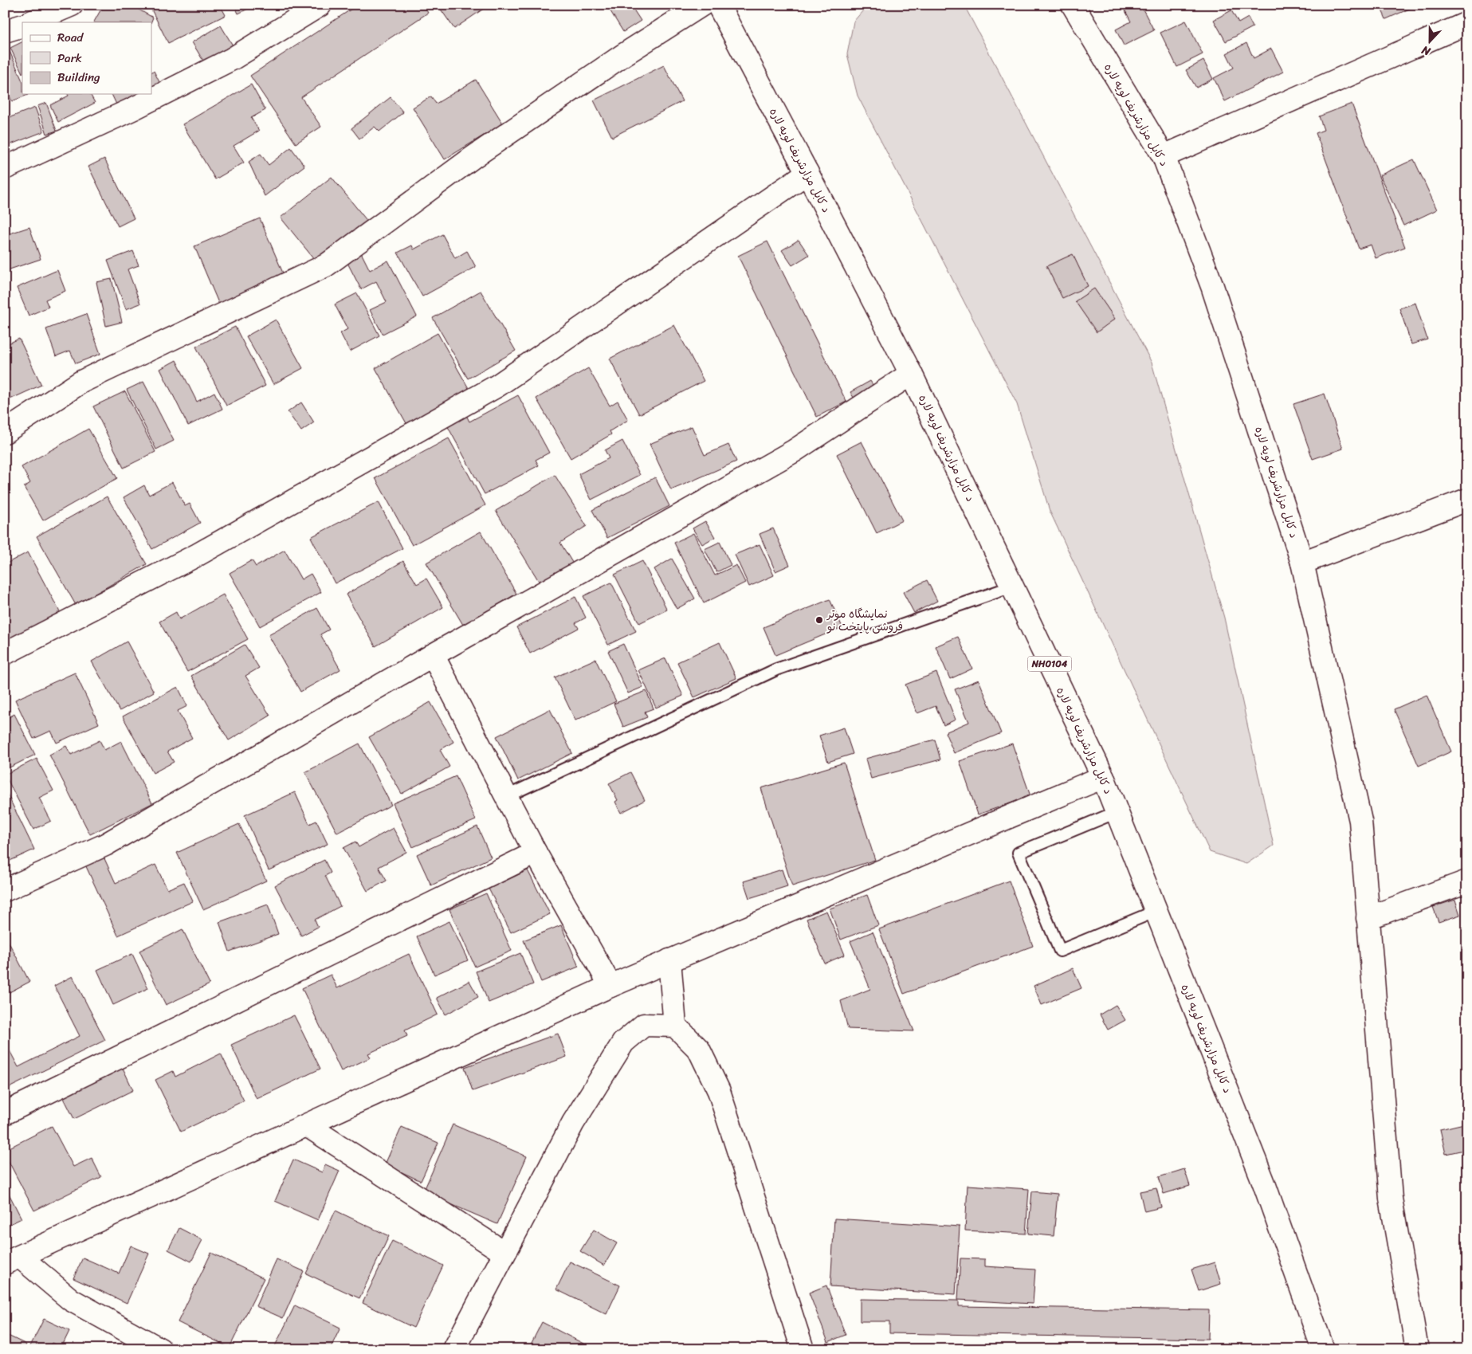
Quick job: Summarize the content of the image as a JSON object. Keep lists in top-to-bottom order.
{
  "streets": {
    "main road": ["د کابل مزارشریف لویه لاره", "NH0104"]
  },
  "places": ["نمایشگاه موتر فروشی پایتخت نو"],
  "legend": ["Road", "Park", "Building"],
  "north": "bottom"
}
